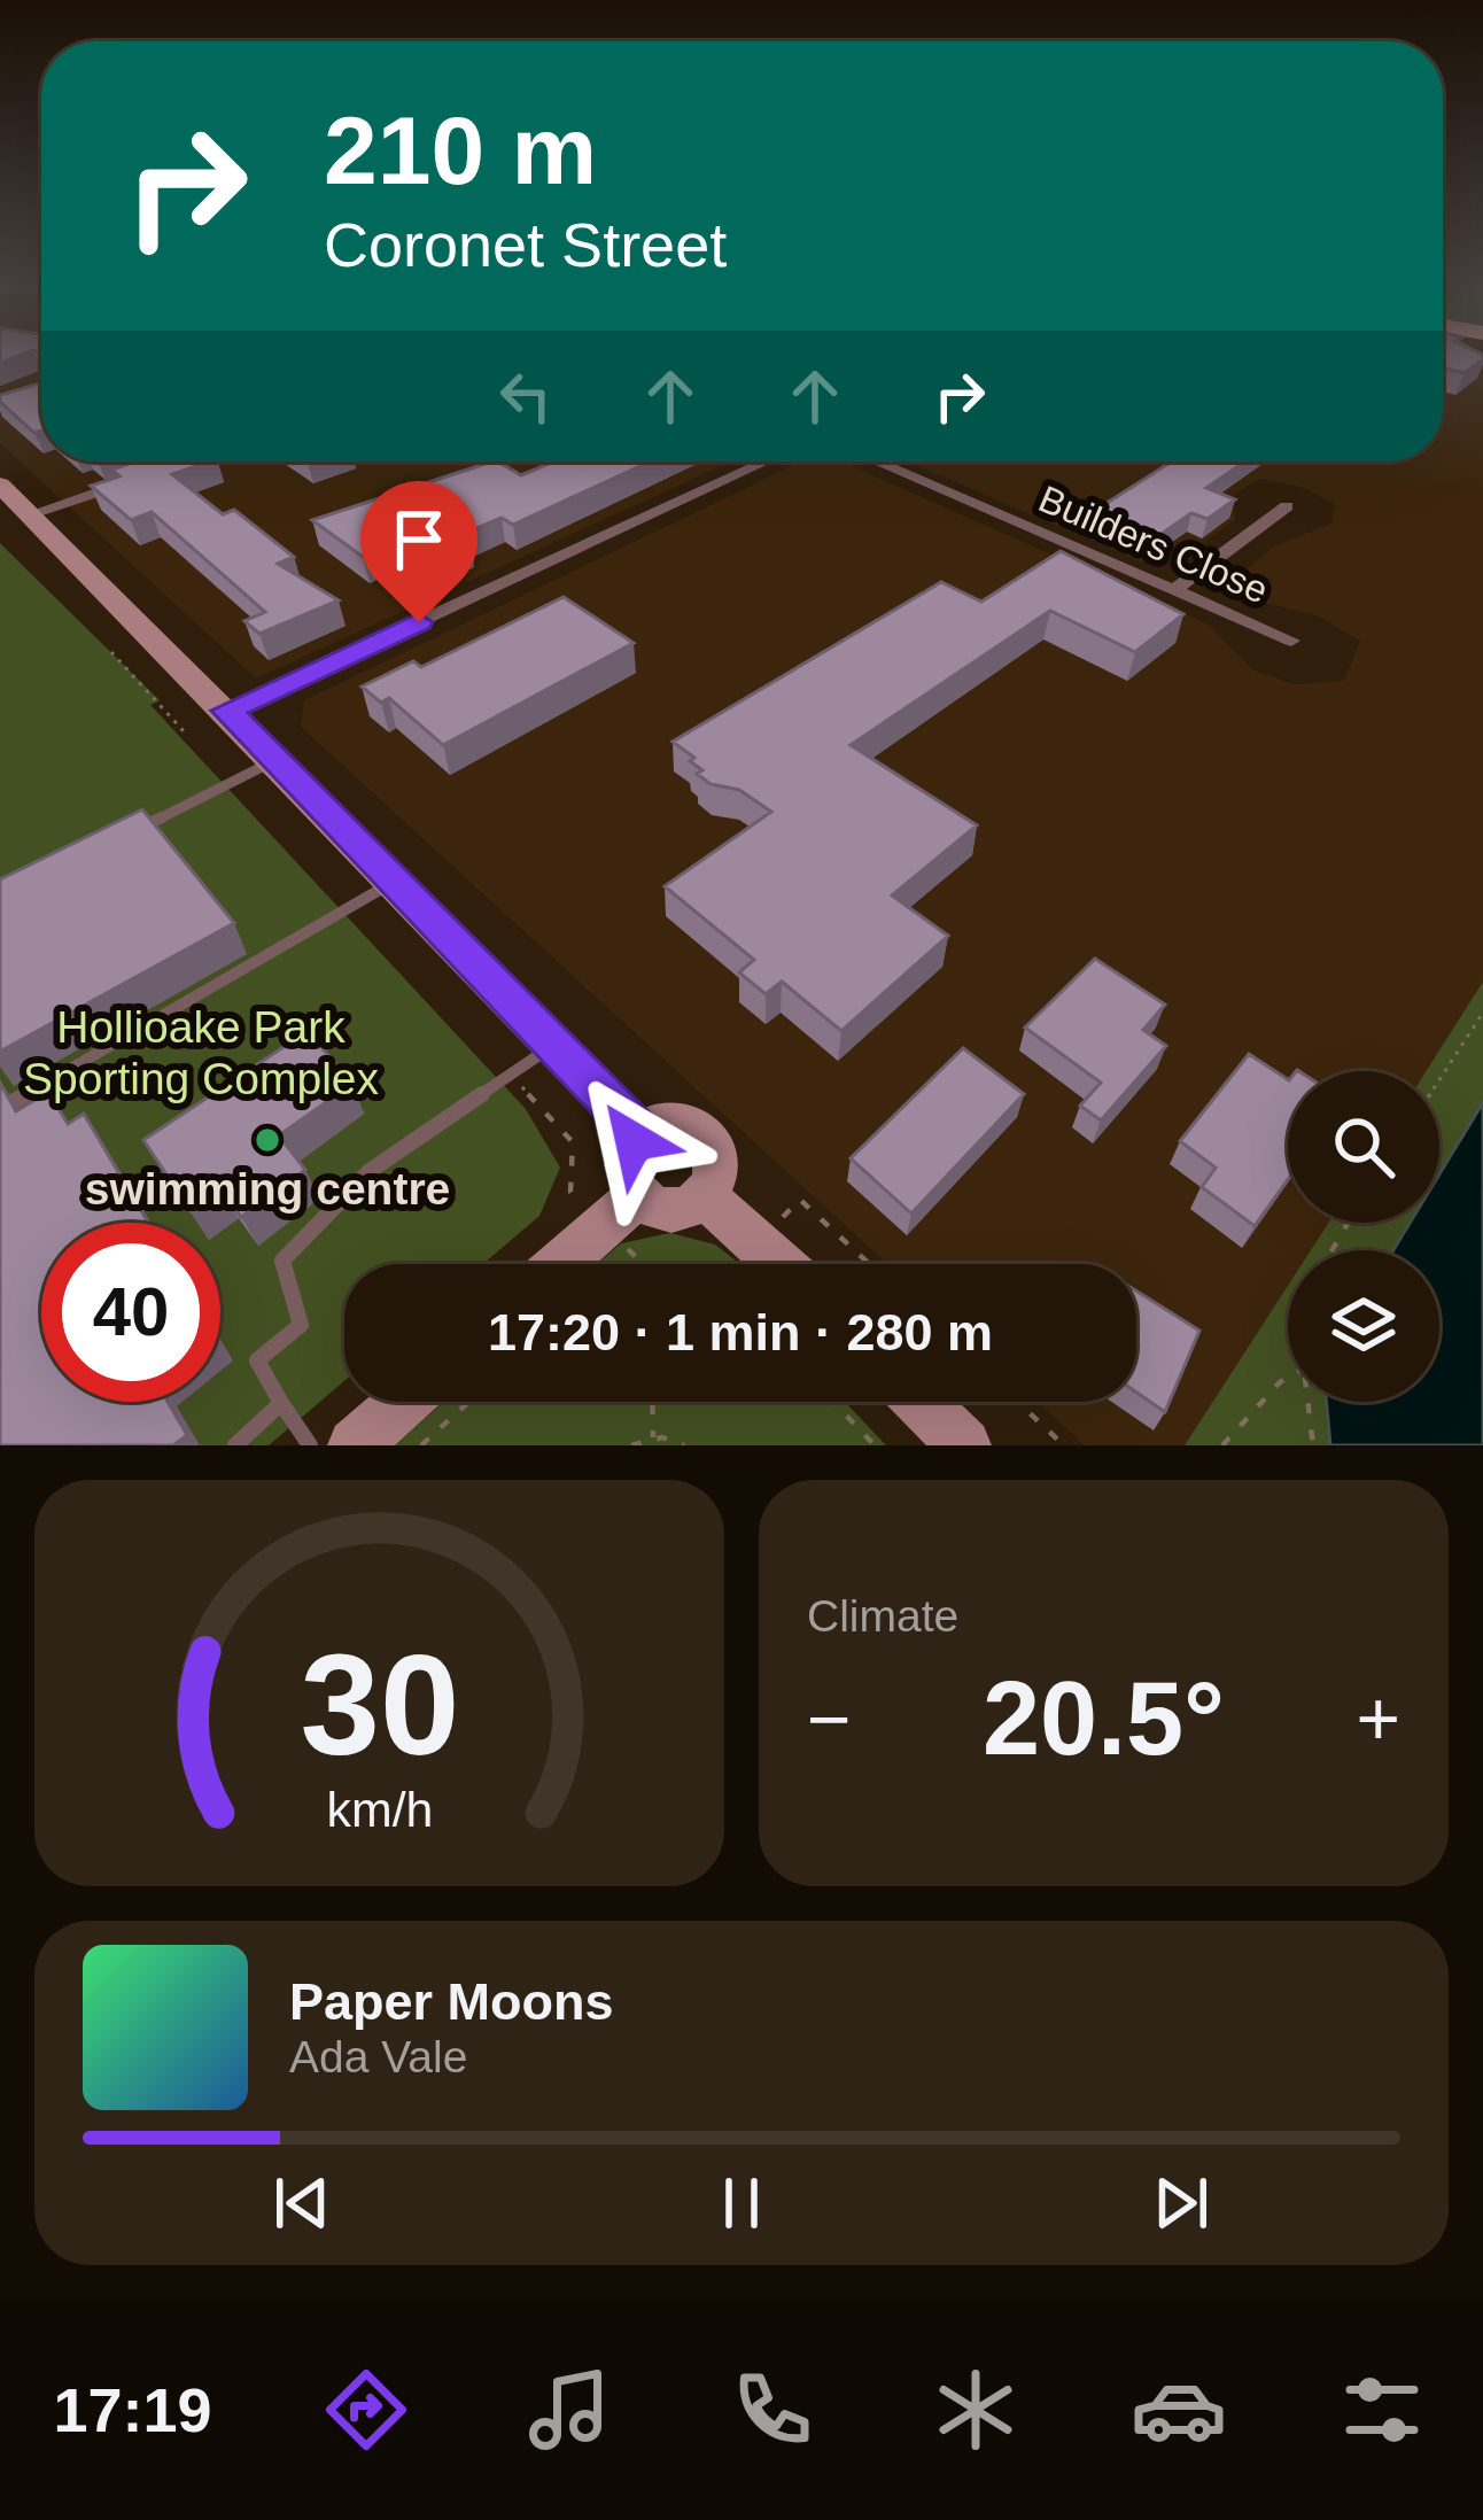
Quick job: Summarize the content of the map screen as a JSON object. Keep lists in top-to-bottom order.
{
  "streets": {
    "street": ["Builders Close"]
  },
  "parks": ["Hollioake Park Sporting Complex"],
  "places": ["swimming centre"],
  "page": {
    "turn": ["210 m", "Coronet Street"],
    "limit": "40",
    "trip": "17:20 · 1 min · 280 m",
    "tile": "Climate",
    "heat": ["−", "20.5°", "+"],
    "song": ["Paper Moons", "Ada Vale"],
    "tabs": "17:19",
    "gauge": ["30", "km/h"]
  }
}
